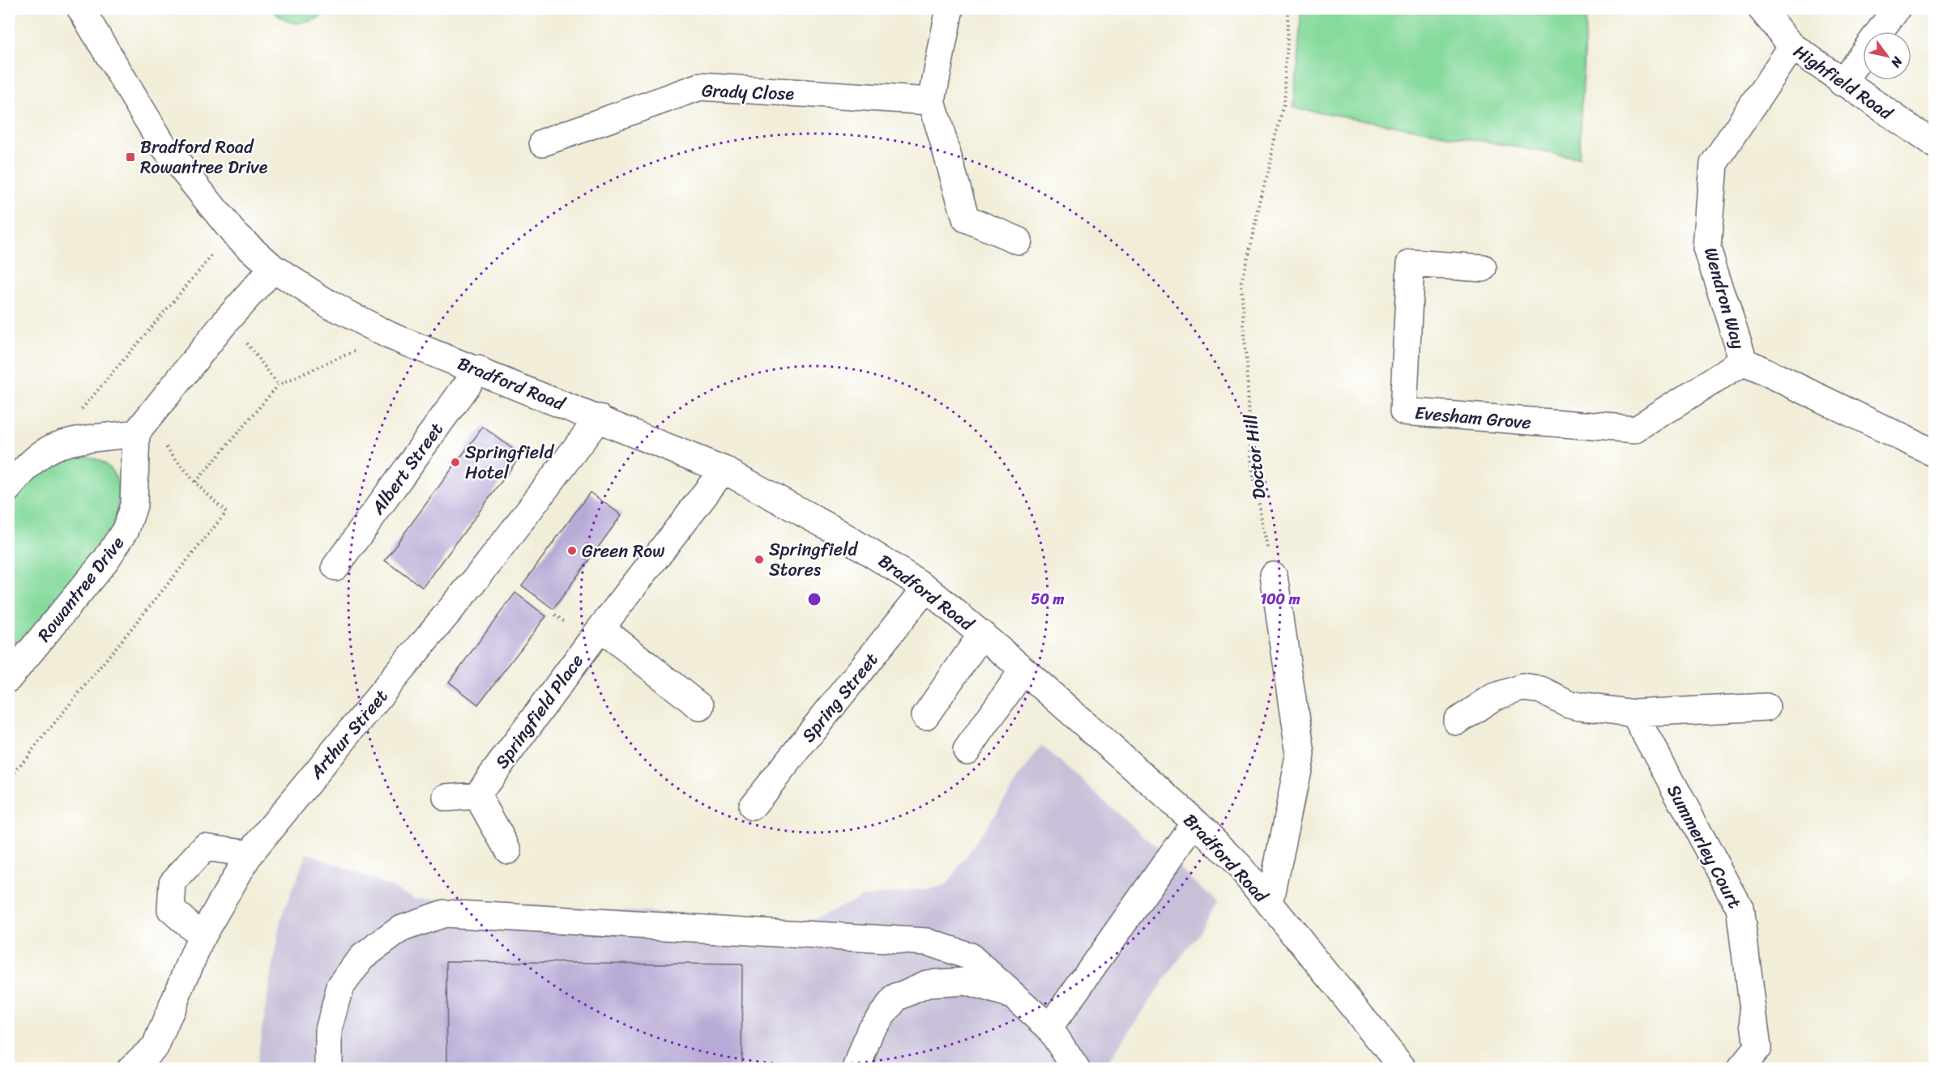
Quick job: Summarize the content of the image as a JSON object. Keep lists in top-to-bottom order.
{
  "streets": {
    "street": [
      "Highfield Road",
      "Grady Close",
      "Wendron Way",
      "Bradford Road",
      "Evesham Grove",
      "Albert Street",
      "Rowantree Drive",
      "Spring Street",
      "Springfield Place",
      "Arthur Street",
      "Summerley Court"
    ],
    "path": ["Doctor Hill"]
  },
  "crossings": [
    ["Highfield Road", "Wendron Way"],
    ["Wendron Way", "Evesham Grove"],
    ["Bradford Road", "Albert Street"],
    ["Bradford Road", "Spring Street"],
    ["Bradford Road", "Springfield Place"],
    ["Bradford Road", "Arthur Street"]
  ],
  "places": {
    "transit": ["Bradford Road Rowantree Drive"],
    "other": ["Springfield Hotel", "Green Row", "Springfield Stores"]
  },
  "north": "bottom right",
  "rings": ["50 m", "100 m"]
}
